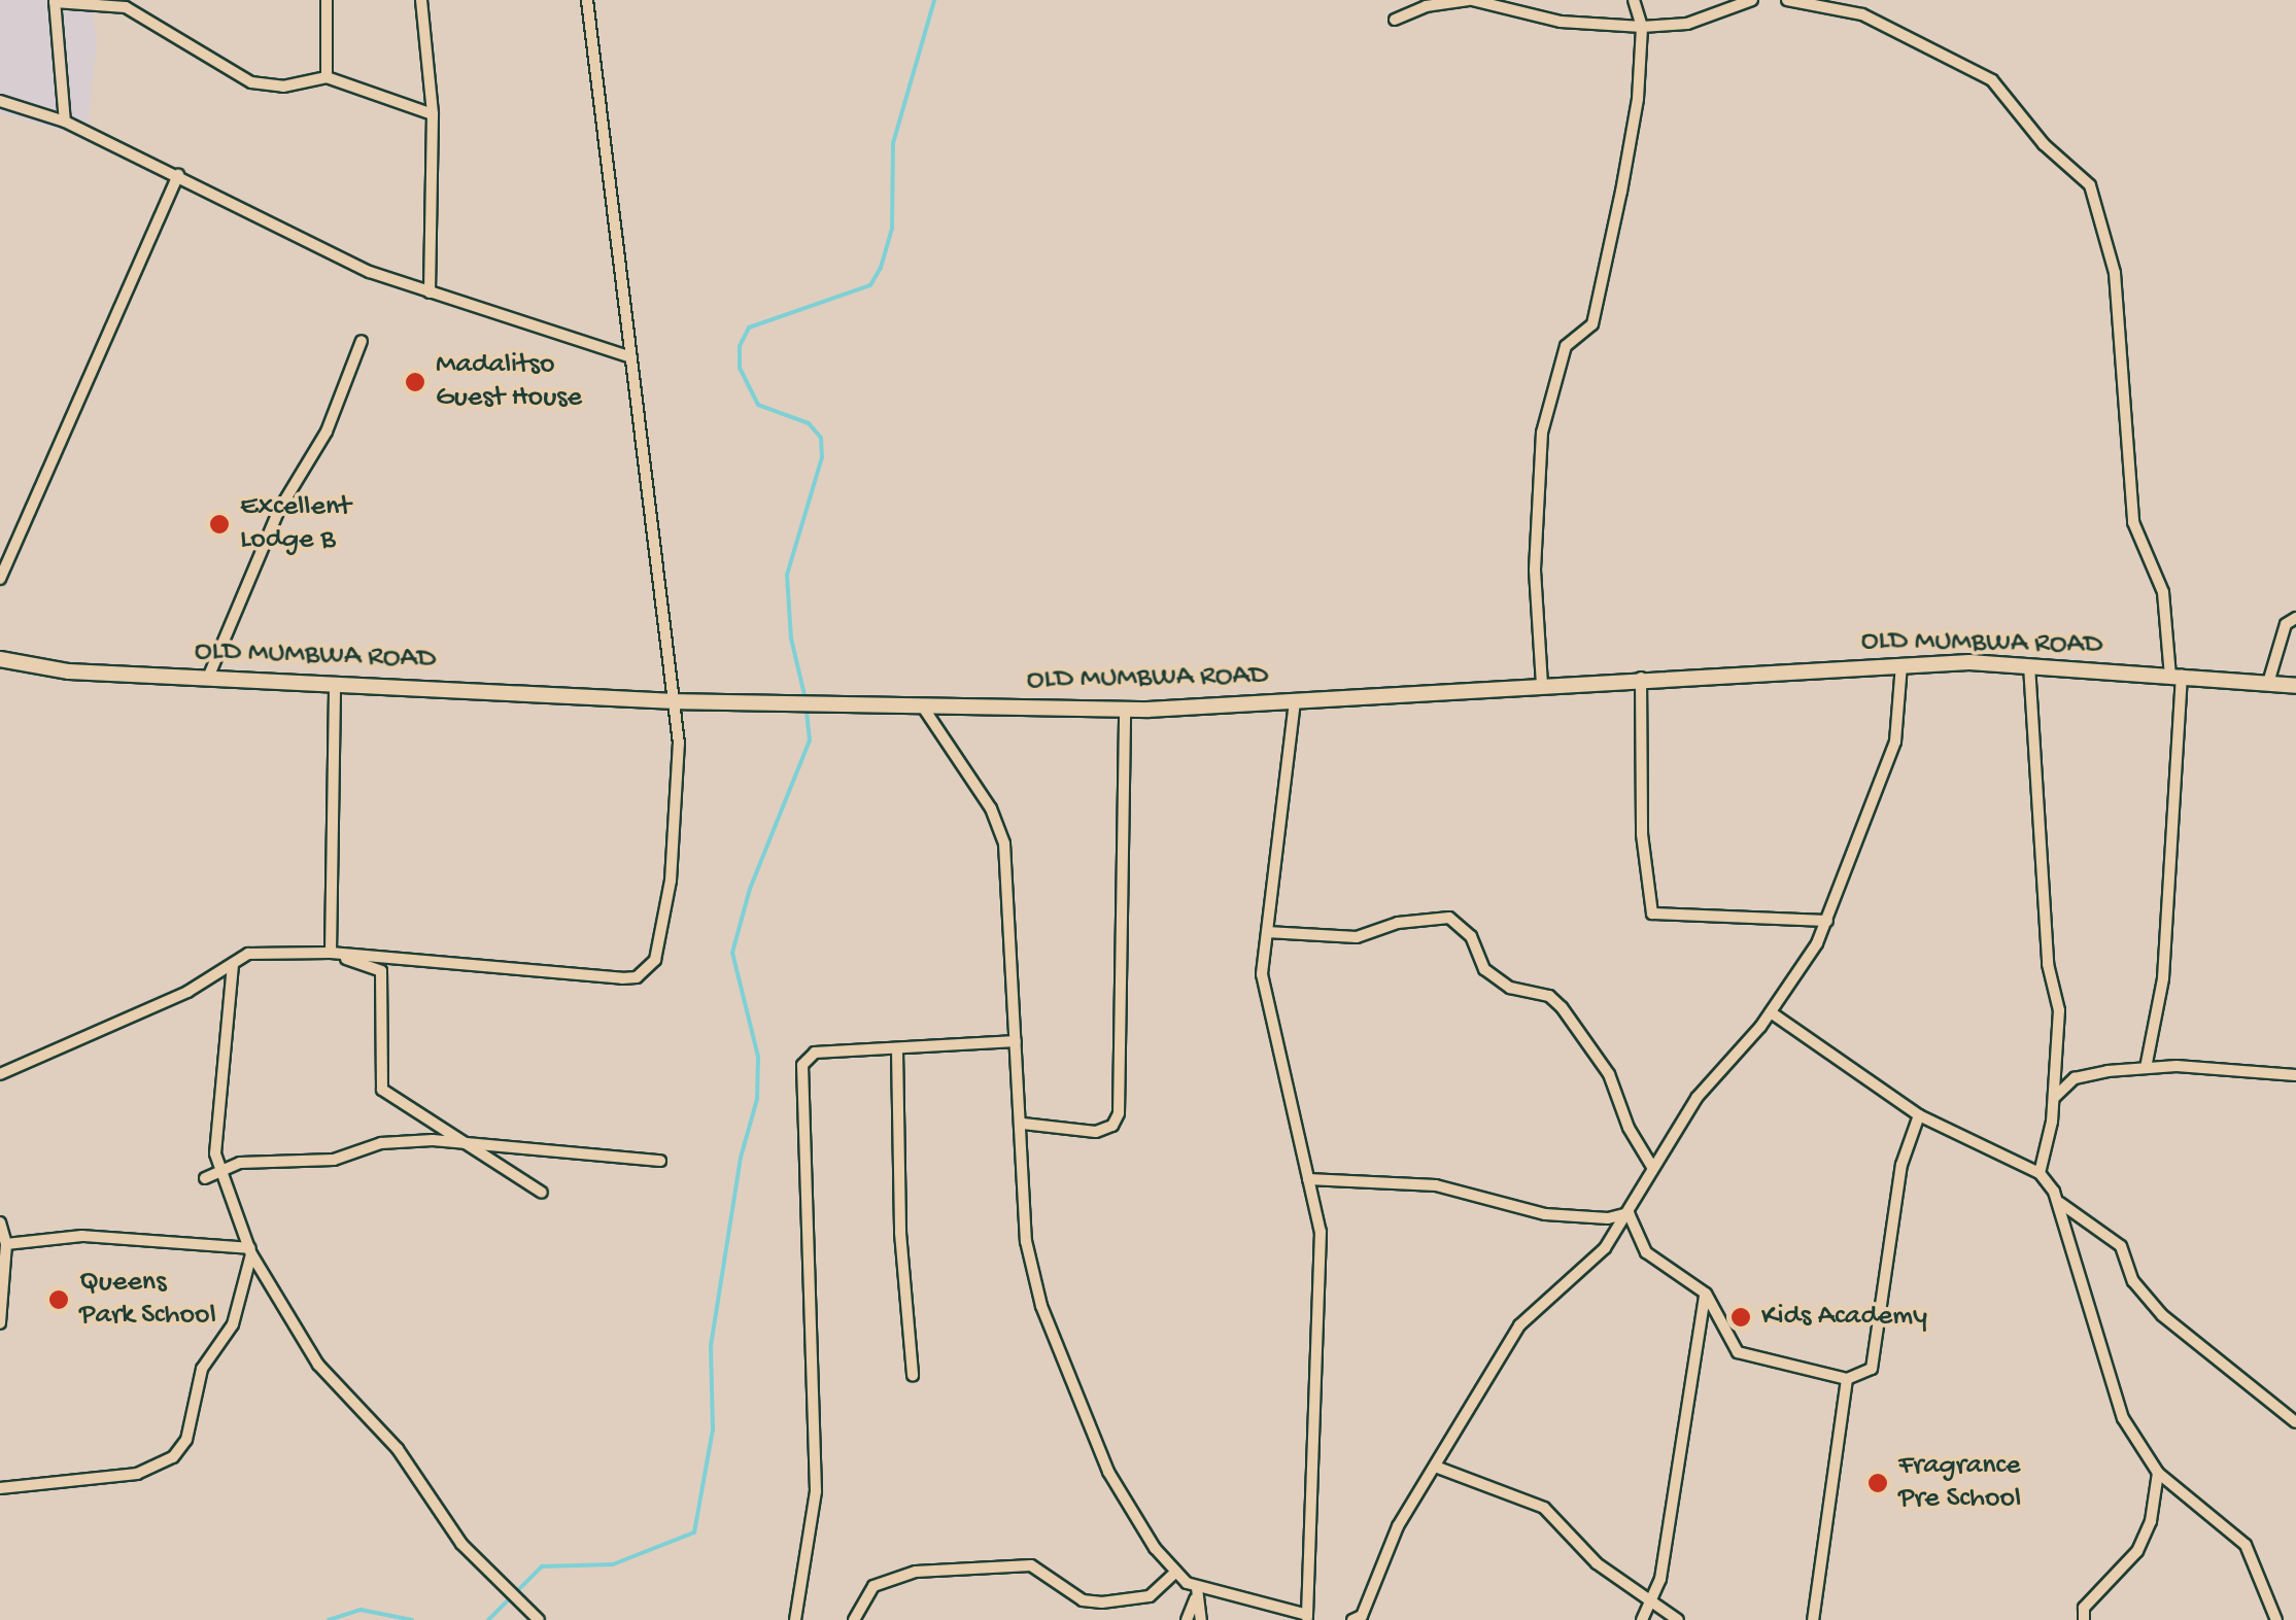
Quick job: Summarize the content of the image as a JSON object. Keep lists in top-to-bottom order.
{
  "streets": {
    "main road": ["OLD MUMBWA ROAD"]
  },
  "places": [
    "Madalitso Guest House",
    "Excellent Lodge B",
    "Queens Park School",
    "Kids Academy",
    "Fragrance Pre School"
  ]
}
